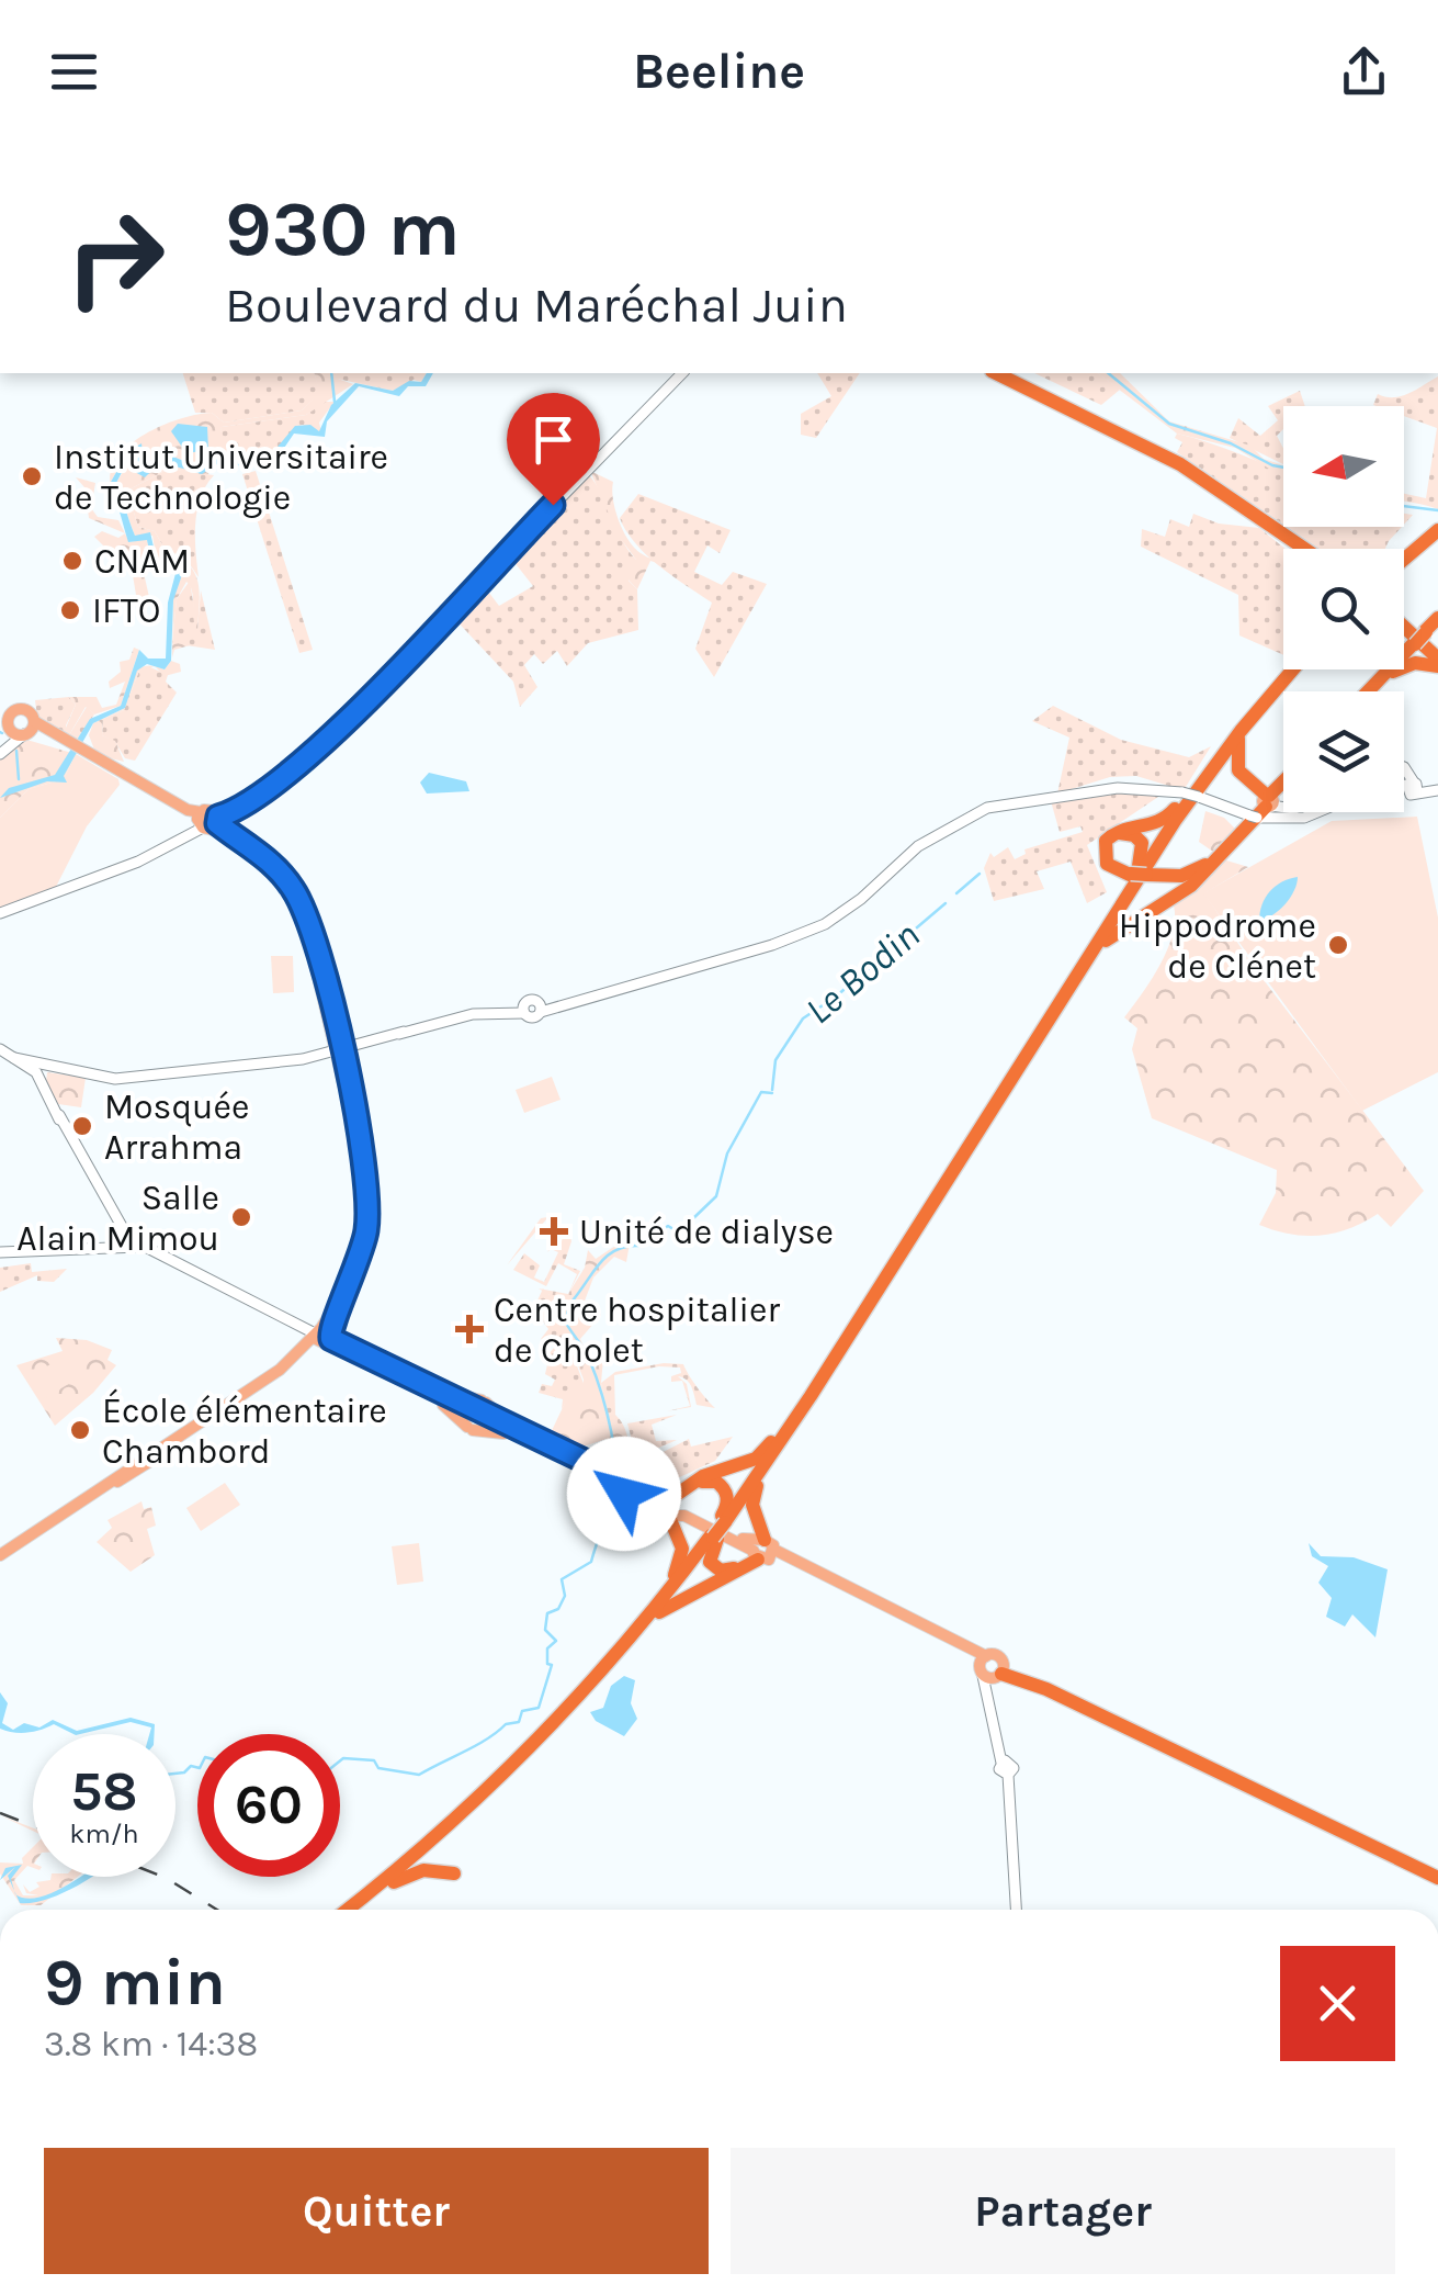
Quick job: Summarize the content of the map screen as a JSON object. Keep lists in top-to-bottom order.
{
  "water": ["Le Bodin"],
  "places": {
    "other": [
      "Institut Universitaire de Technologie",
      "CNAM",
      "IFTO",
      "Hippodrome de Clénet",
      "Mosquée Arrahma",
      "Salle Alain Mimou",
      "École élémentaire Chambord"
    ],
    "health": ["Unité de dialyse", "Centre hospitalier de Cholet"]
  },
  "north": "left",
  "page": {
    "header": "Beeline",
    "turn": ["930 m", "Boulevard du Maréchal Juin"],
    "speed": "58 km/h",
    "limit": "60",
    "heading": ["9 min", "3.8 km · 14:38"],
    "buttons": ["Quitter", "Partager"]
  }
}
